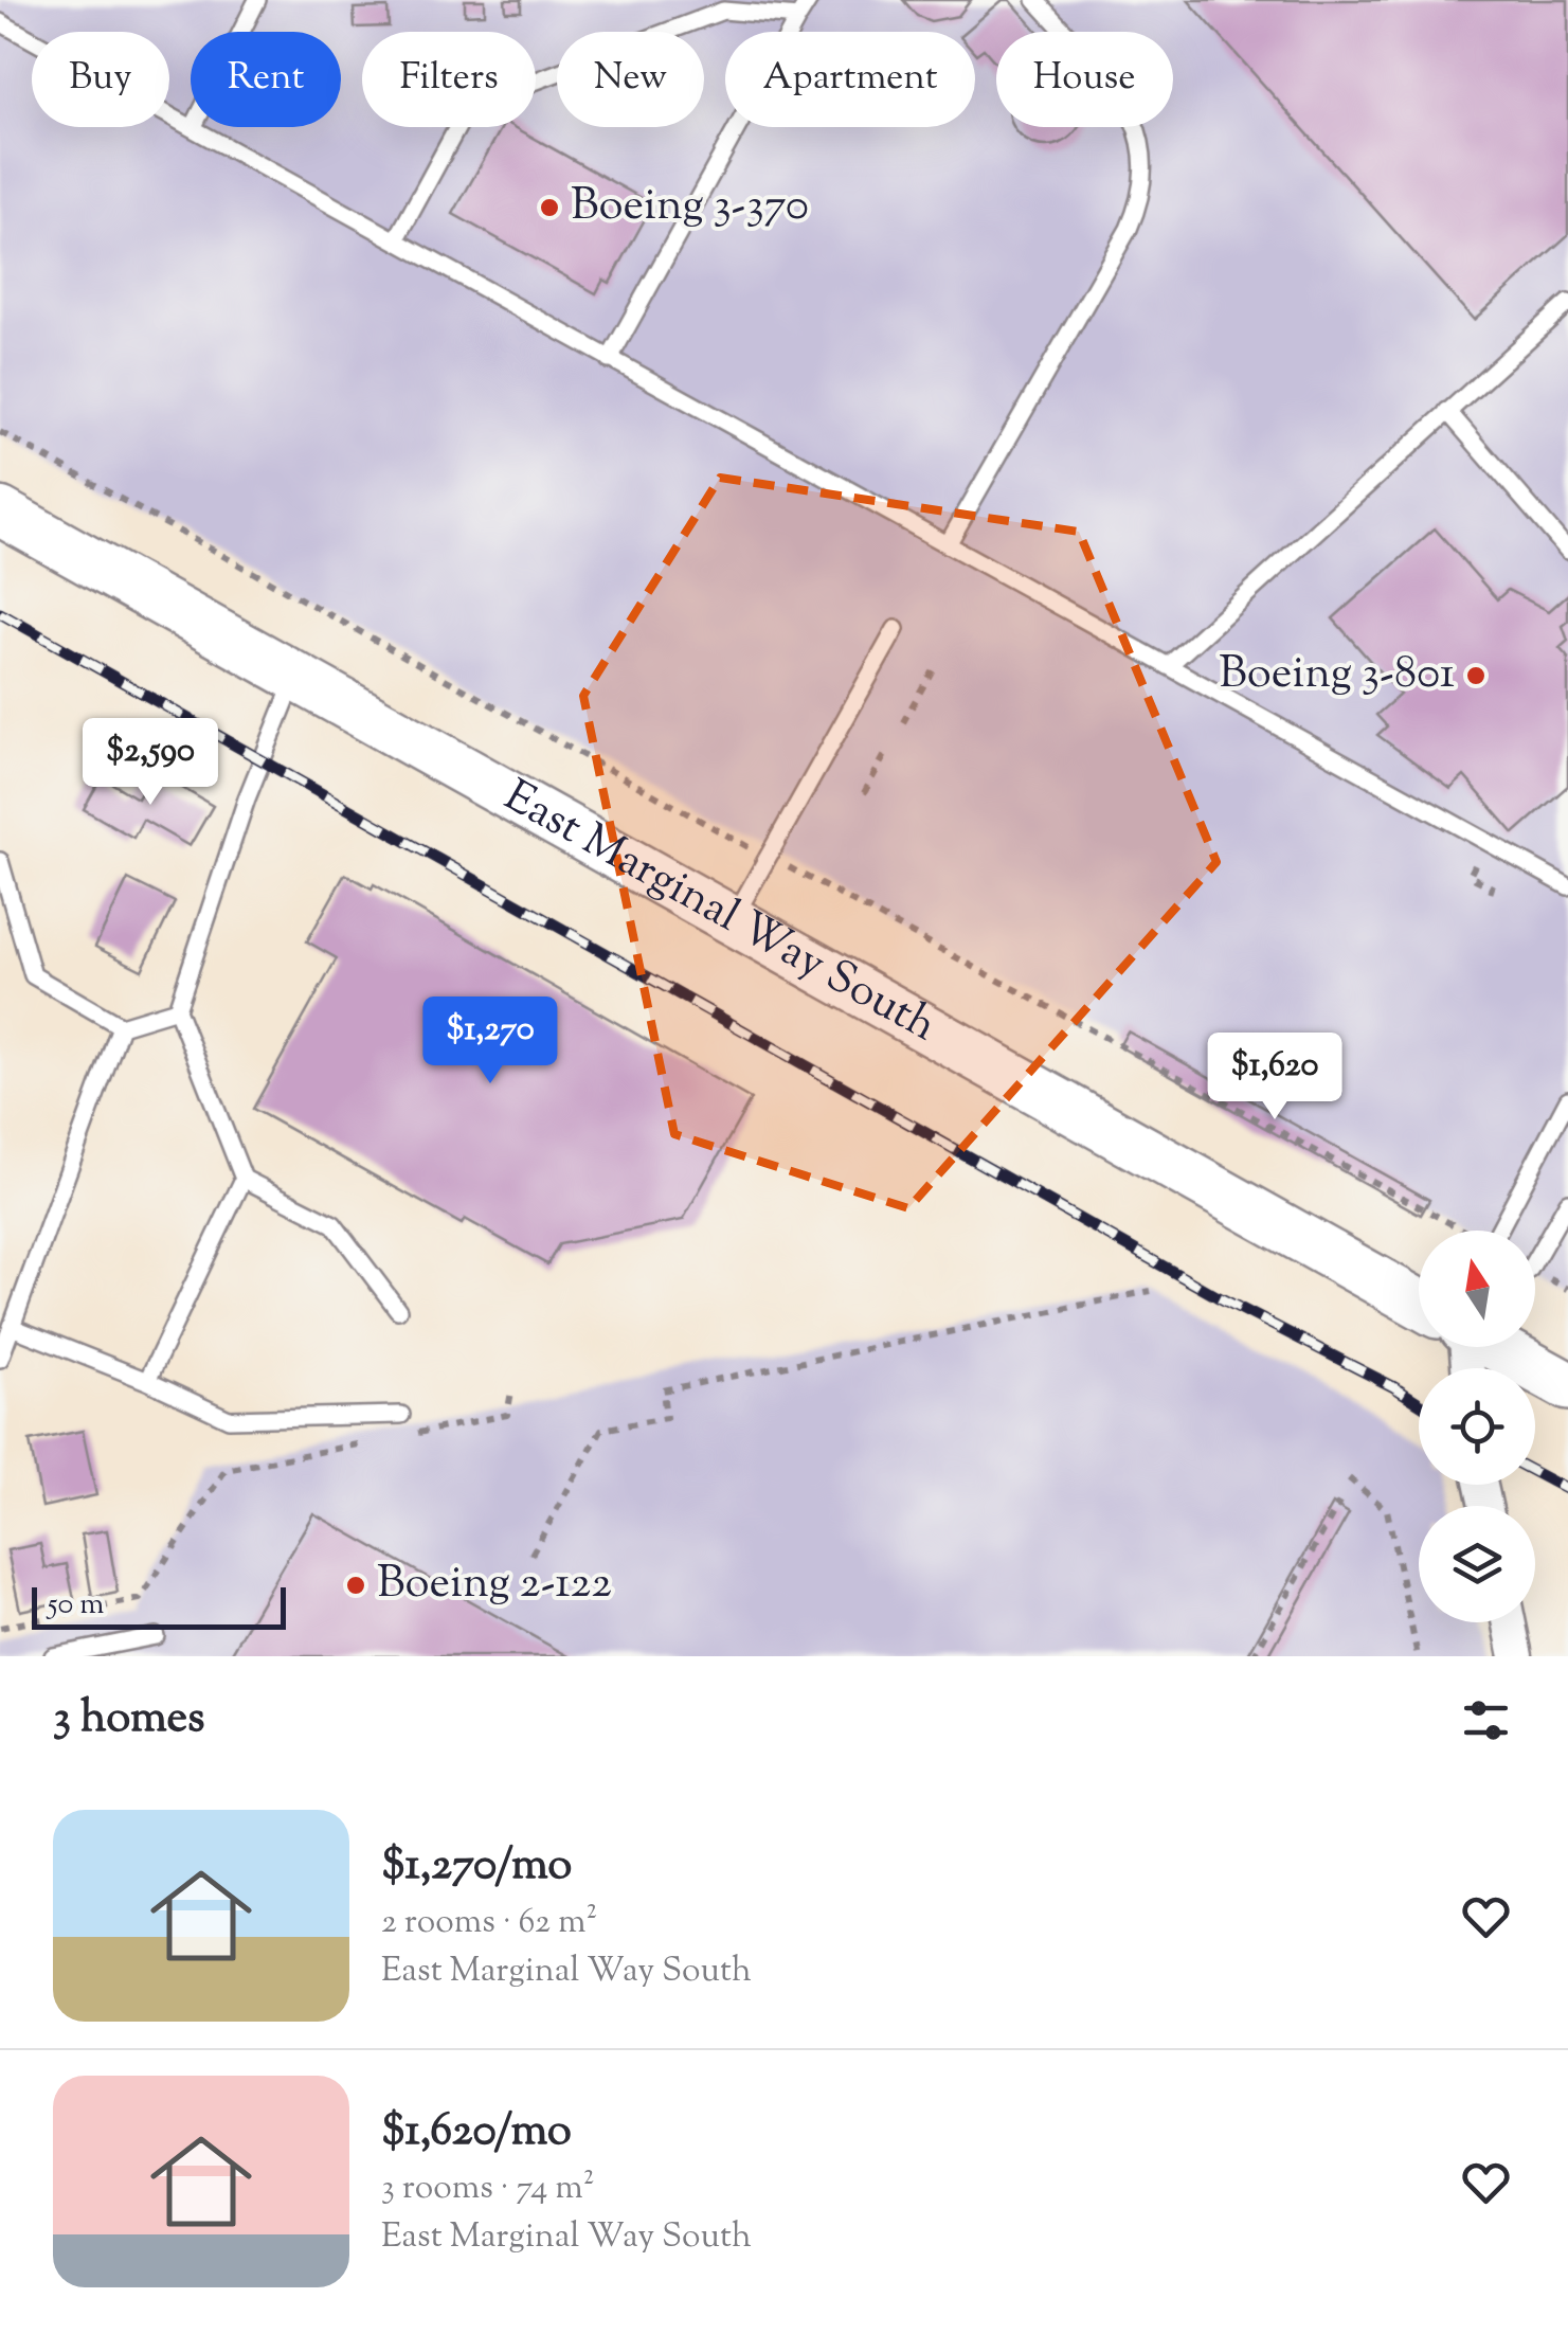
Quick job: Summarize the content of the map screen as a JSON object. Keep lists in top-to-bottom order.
{
  "streets": {
    "main road": ["East Marginal Way South"]
  },
  "places": ["Boeing 3-370", "Boeing 3-801", "Boeing 2-122"],
  "scale_bar": "50 m",
  "north": "top",
  "page": {
    "chip": [
      "Buy",
      "Rent",
      "Filters",
      "New",
      "Apartment",
      "House"
    ],
    "price": ["$2,590", "$1,270", "$1,620"],
    "scale": "50 m",
    "heading": "3 homes",
    "list": [
      {
        "name": "$1,270/mo",
        "note": "2 rooms · 62 m² · East Marginal Way South"
      },
      {
        "name": "$1,620/mo",
        "note": "3 rooms · 74 m² · East Marginal Way South"
      }
    ]
  }
}
